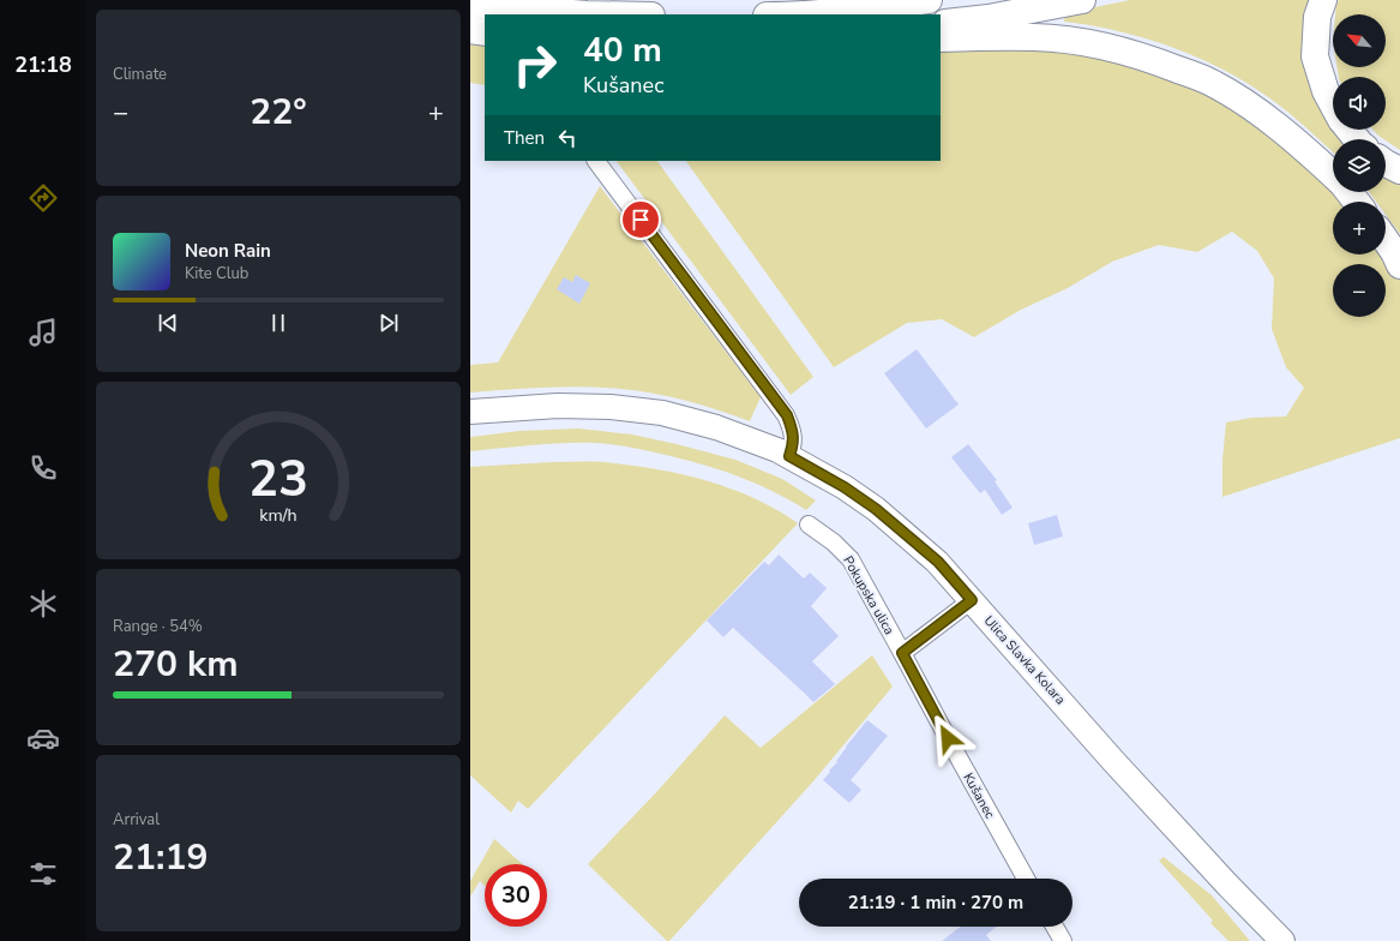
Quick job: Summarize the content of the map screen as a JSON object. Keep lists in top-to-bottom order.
{
  "streets": {
    "main road": ["Ulica Slavka Kolara"],
    "street": ["Pokupska ulica", "Kušanec"]
  },
  "crossings": [
    ["Pokupska ulica", "Kušanec"]
  ],
  "north": "top left",
  "page": {
    "tabs": "21:18",
    "tile": [
      "Climate",
      ["Range · 54%", "270 km"],
      ["Arrival", "21:19"]
    ],
    "map_buttons": ["+", "−"],
    "turn": ["40 m", "Kušanec"],
    "heat": ["−", "22°", "+"],
    "then": "Then",
    "song": ["Neon Rain", "Kite Club"],
    "limit": "30",
    "trip": "21:19 · 1 min · 270 m",
    "gauge": ["23", "km/h"]
  }
}
